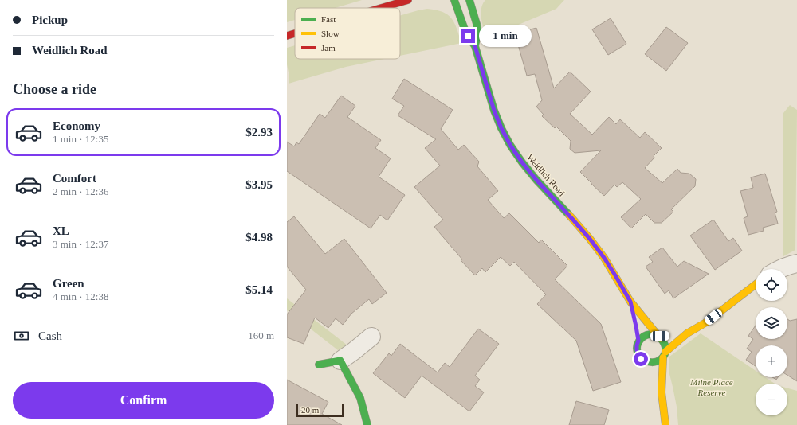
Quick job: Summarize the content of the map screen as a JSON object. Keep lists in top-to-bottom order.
{
  "streets": {
    "street": ["Weidlich Road"]
  },
  "parks": ["Milne Place Reserve"],
  "legend": ["Fast", "Slow", "Jam"],
  "scale_bar": "20 m",
  "page": {
    "banner": ["Pickup", "Weidlich Road"],
    "bubble": "1 min",
    "heading": "Choose a ride",
    "list": [
      {
        "name": "Economy",
        "note": "1 min · 12:35",
        "value": "$2.93"
      },
      {
        "name": "Comfort",
        "note": "2 min · 12:36",
        "value": "$3.95"
      },
      {
        "name": "XL",
        "note": "3 min · 12:37",
        "value": "$4.98"
      },
      {
        "name": "Green",
        "note": "4 min · 12:38",
        "value": "$5.14"
      }
    ],
    "map_buttons": ["+", "−"],
    "pay": ["Cash", "160 m"],
    "buttons": "Confirm",
    "scale": "20 m"
  }
}
